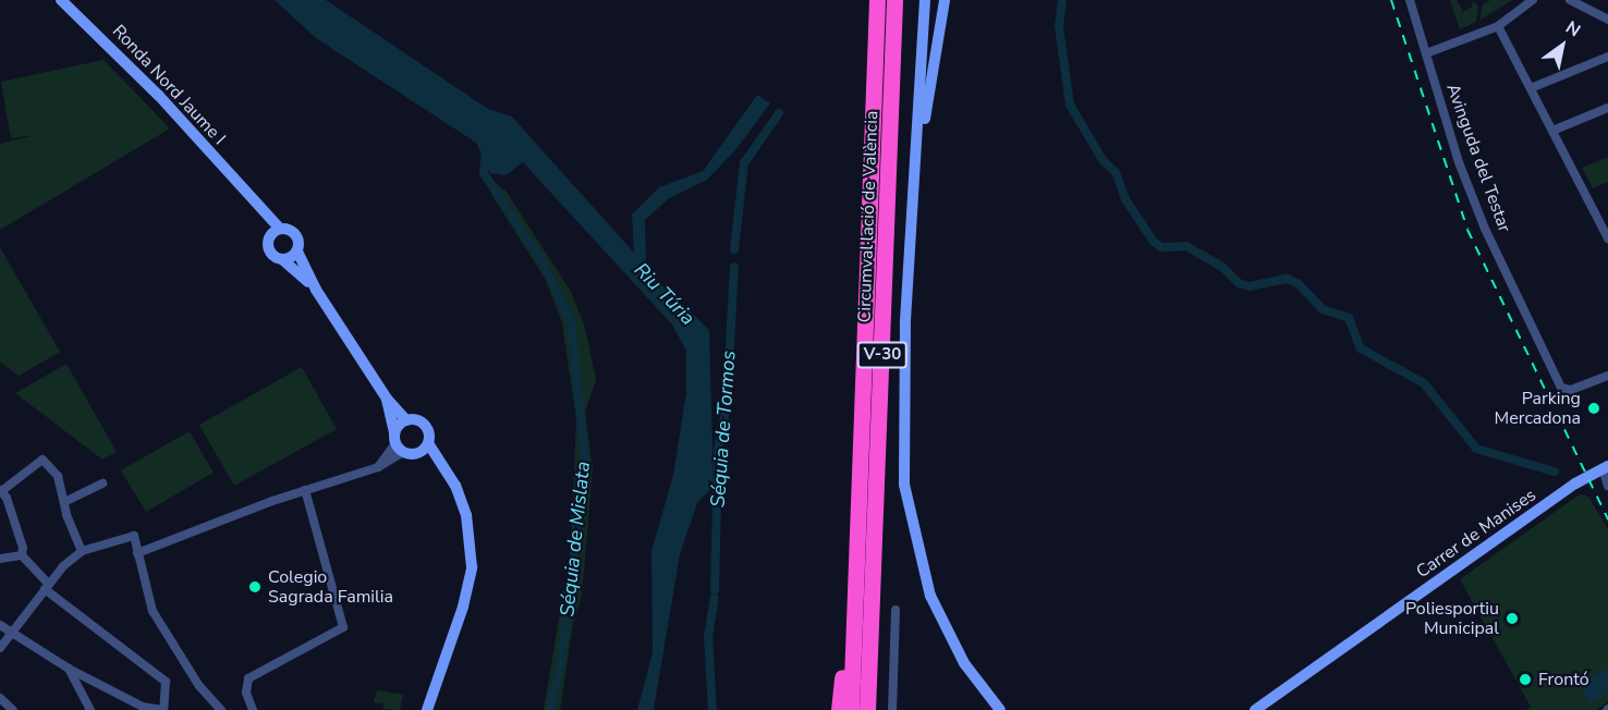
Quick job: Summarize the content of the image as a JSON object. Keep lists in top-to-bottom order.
{
  "streets": {
    "highway": ["Circumval·lació de València", "V-30"],
    "street": ["Ronda Nord Jaume I", "Avinguda del Testar", "Carrer de Manises"]
  },
  "water": ["Riu Túria", "Séquia de Tormos", "Séquia de Mislata"],
  "places": [
    "Parking Mercadona",
    "Colegio Sagrada Familia",
    "Poliesportiu Municipal",
    "Frontó"
  ],
  "north": "top right"
}
